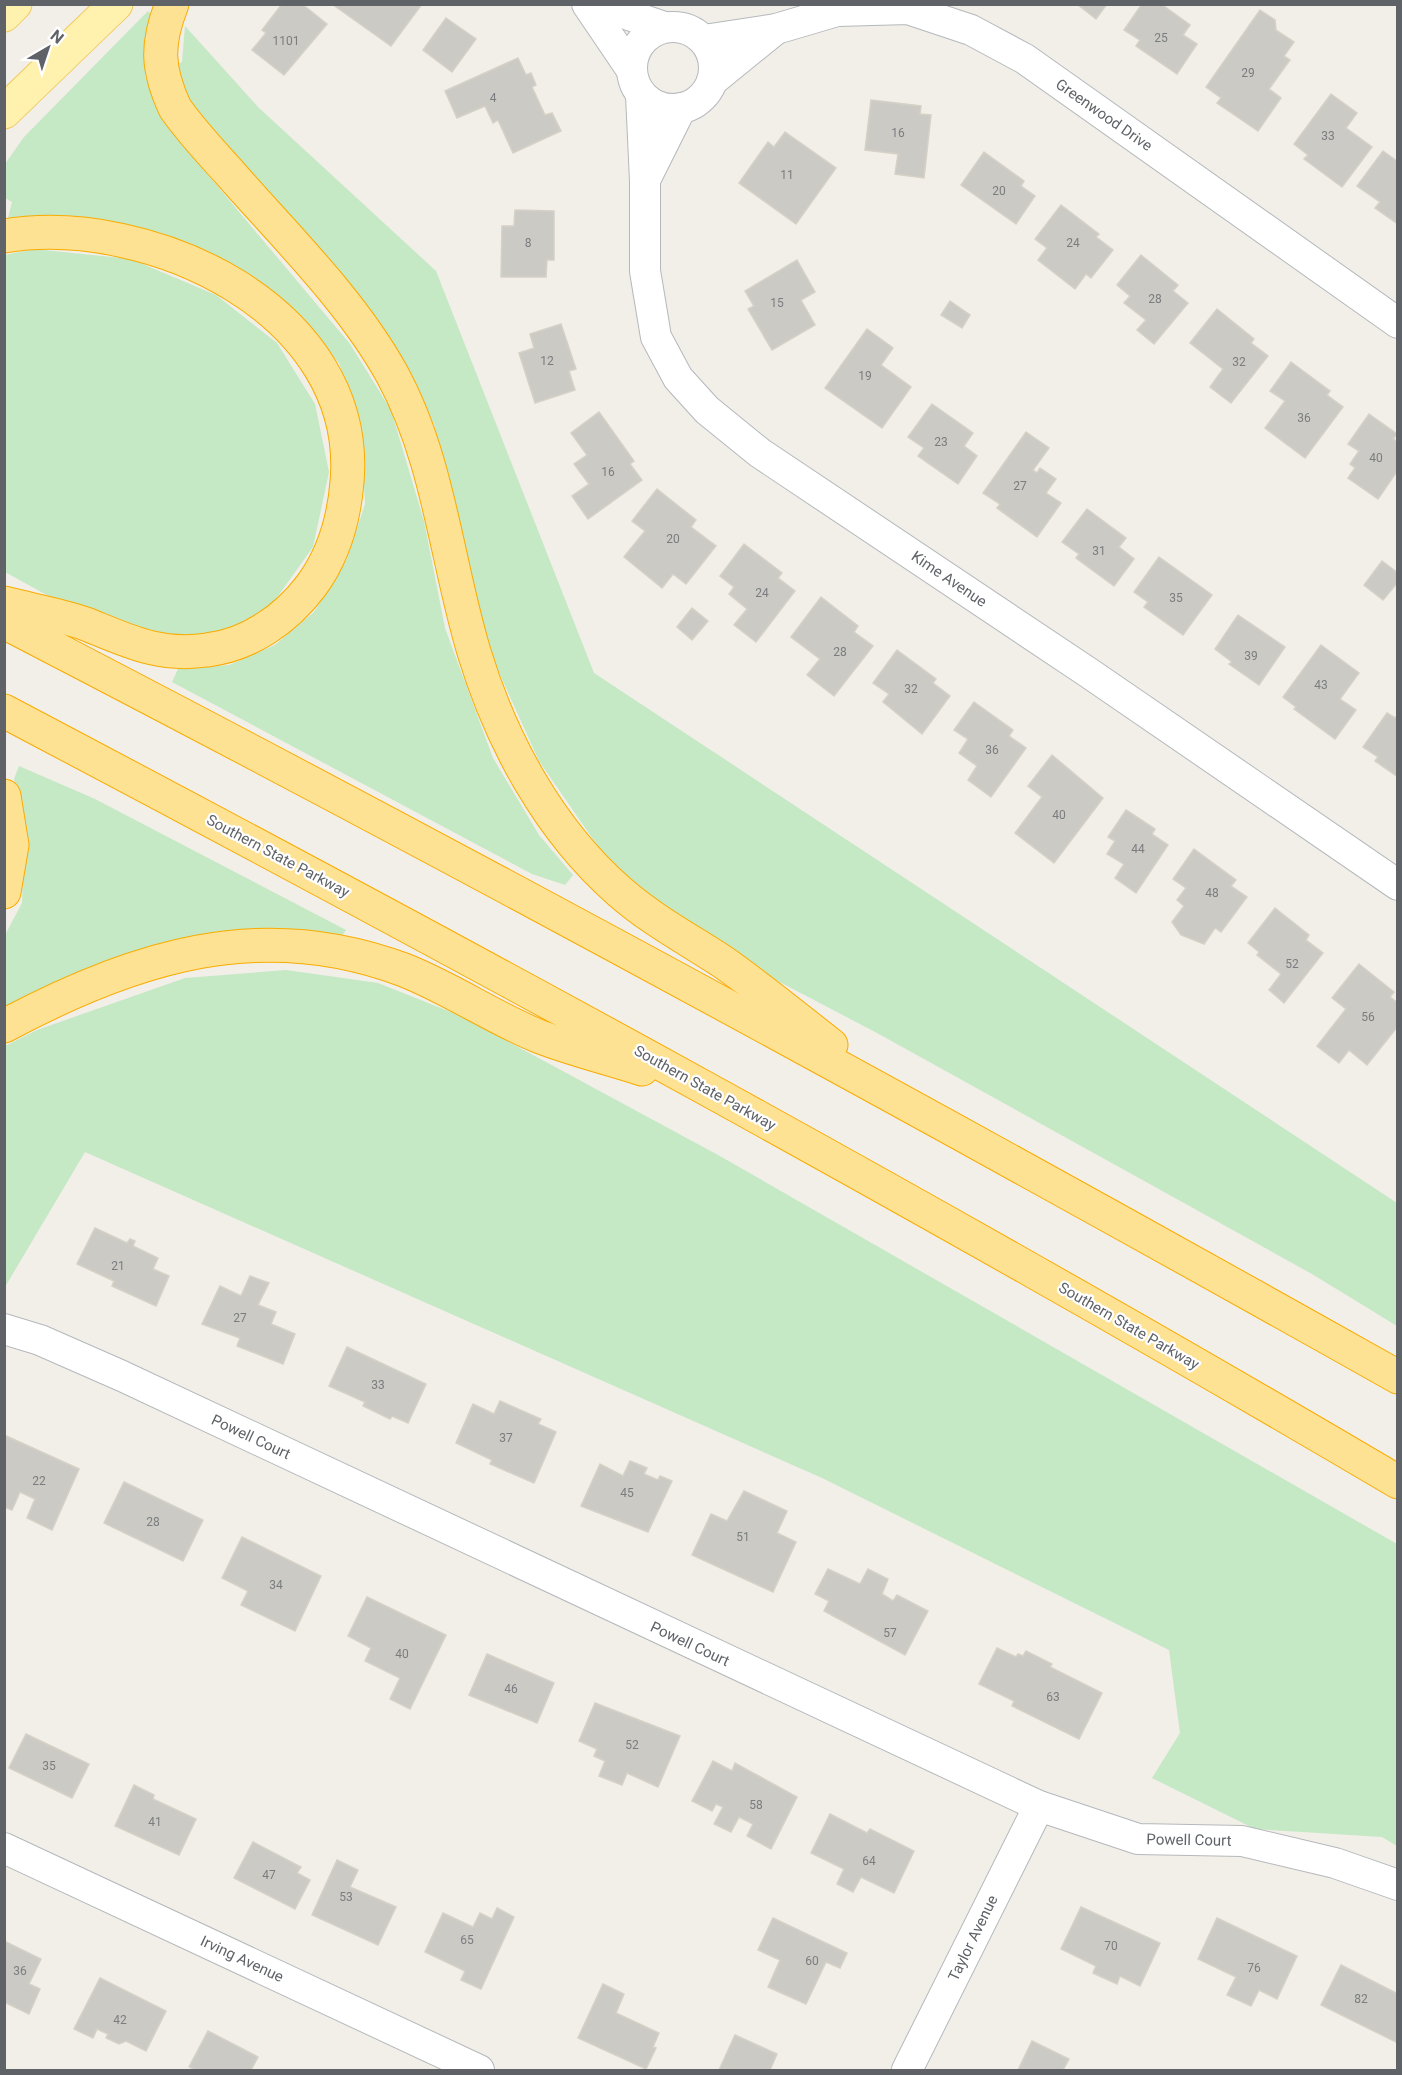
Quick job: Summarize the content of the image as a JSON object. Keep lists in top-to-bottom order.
{
  "streets": {
    "highway": ["Southern State Parkway"],
    "street": [
      "Greenwood Drive",
      "Kime Avenue",
      "Powell Court",
      "Taylor Avenue",
      "Irving Avenue"
    ]
  },
  "crossings": [
    ["Greenwood Drive", "Kime Avenue"],
    ["Powell Court", "Taylor Avenue"]
  ],
  "house_numbers": [
    "25",
    "1101",
    "29",
    "4",
    "16",
    "33",
    "11",
    "20",
    "8",
    "24",
    "28",
    "15",
    "12",
    "32",
    "19",
    "36",
    "23",
    "40",
    "16",
    "27",
    "20",
    "31",
    "24",
    "35",
    "28",
    "39",
    "43",
    "32",
    "36",
    "40",
    "44",
    "48",
    "52",
    "56",
    "21",
    "27",
    "33",
    "37",
    "22",
    "45",
    "28",
    "51",
    "34",
    "57",
    "40",
    "46",
    "63",
    "52",
    "35",
    "58",
    "41",
    "64",
    "47",
    "53",
    "65",
    "70",
    "60",
    "76",
    "36",
    "82",
    "42"
  ],
  "north": "top right"
}
